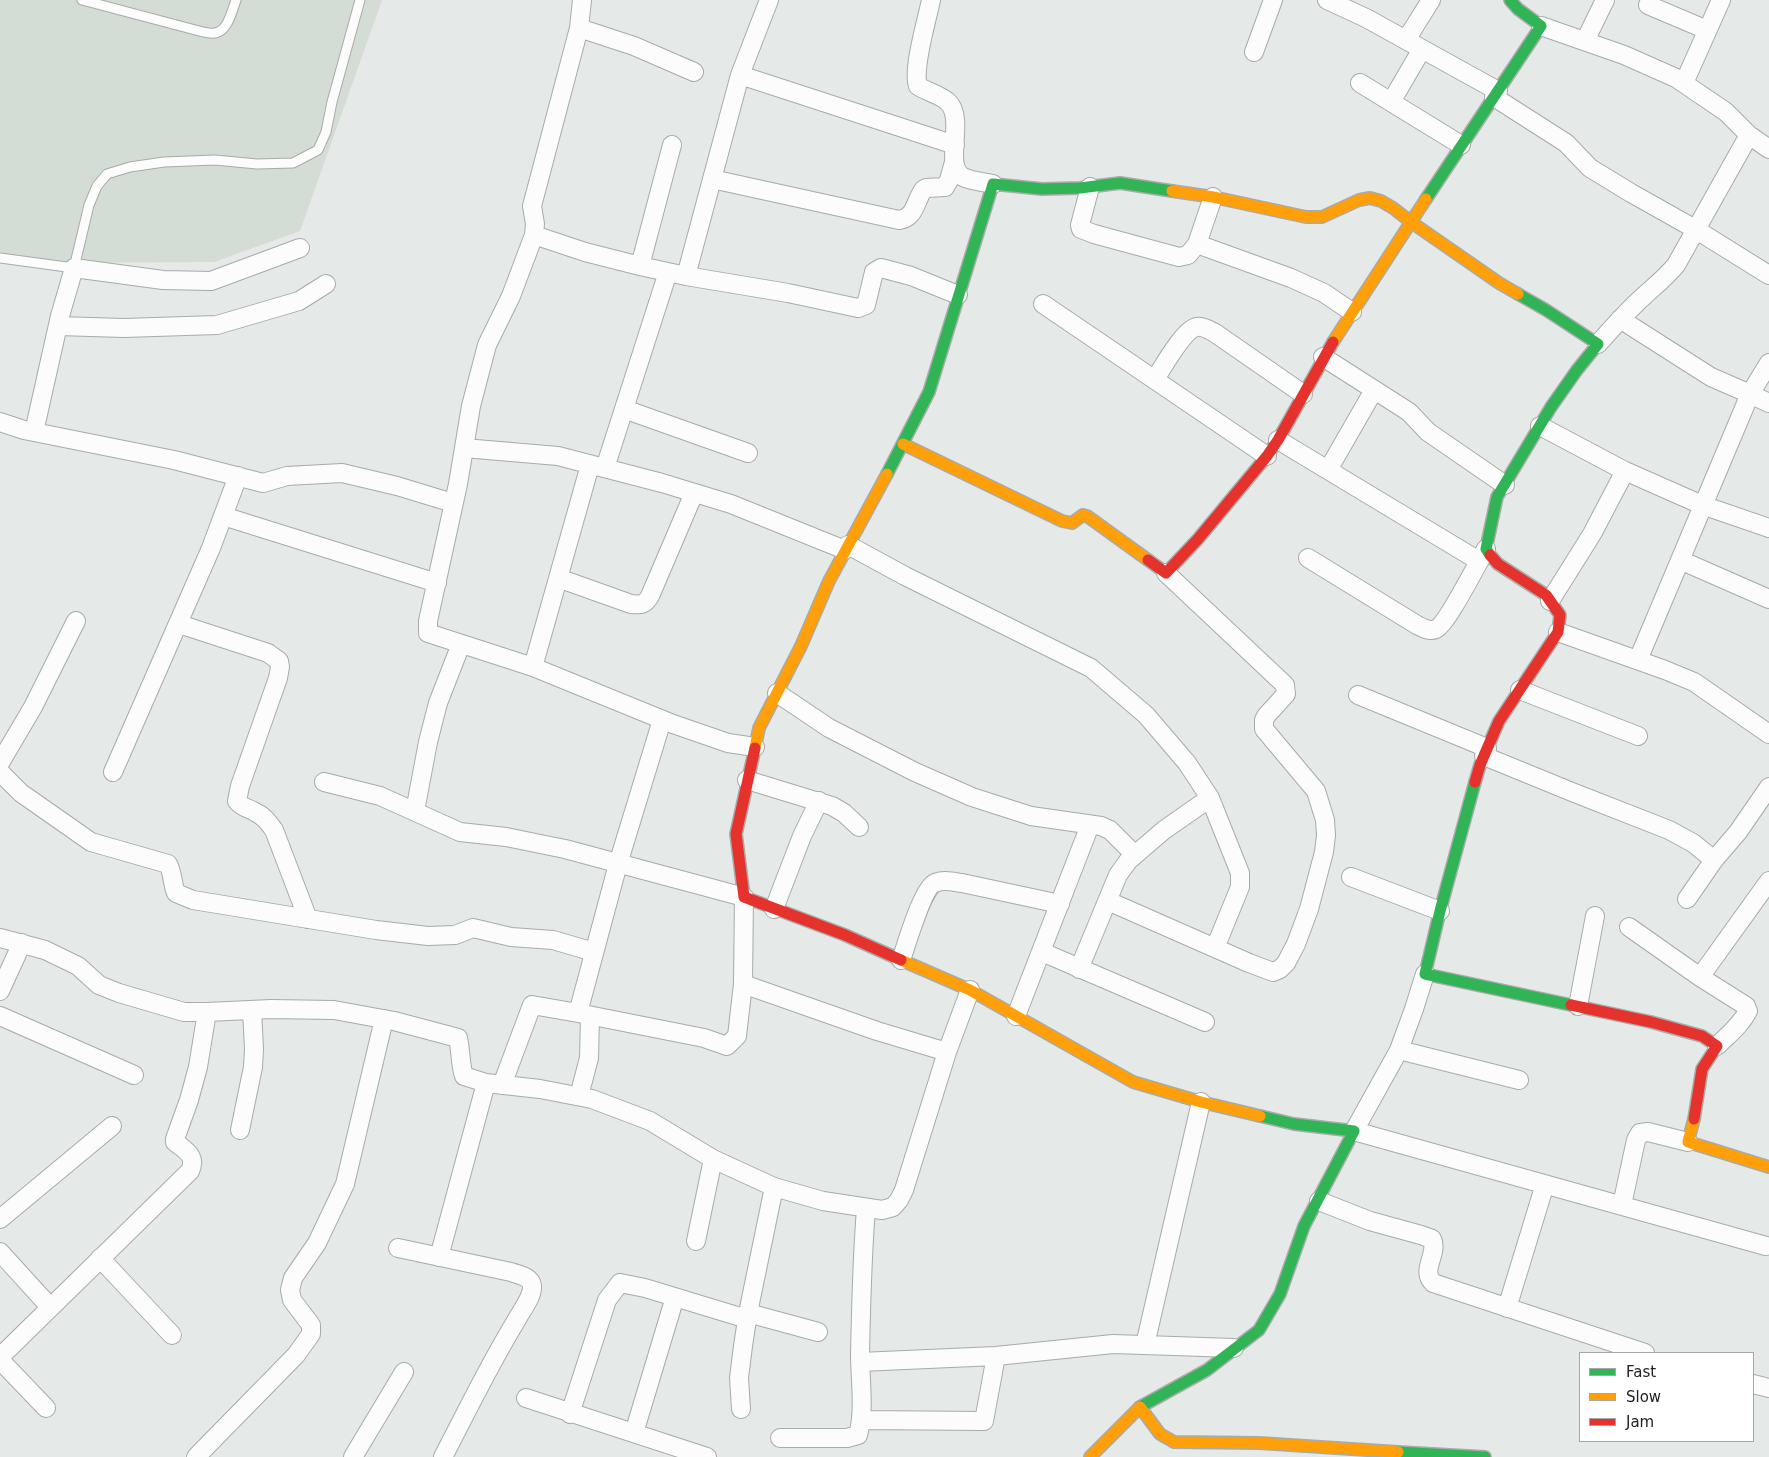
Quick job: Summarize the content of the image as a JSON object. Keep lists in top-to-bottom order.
{
  "legend": ["Fast", "Slow", "Jam"]
}
